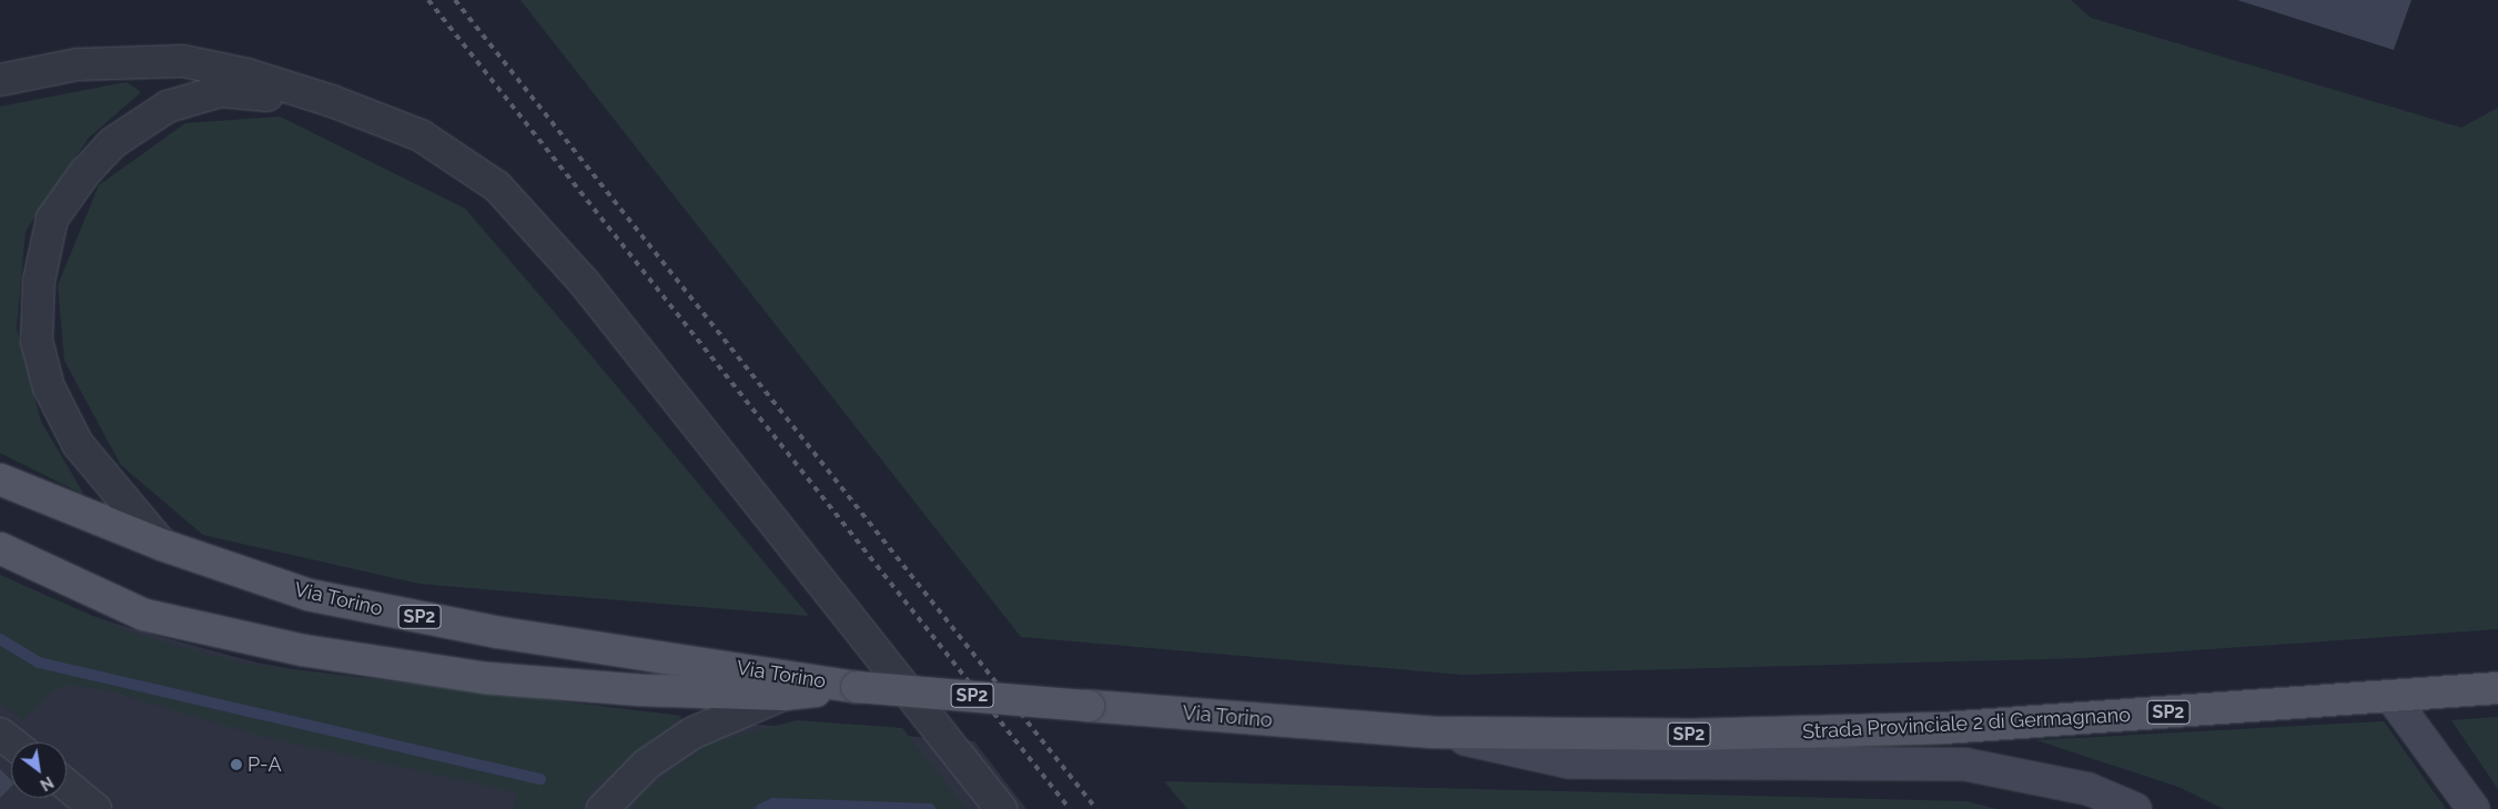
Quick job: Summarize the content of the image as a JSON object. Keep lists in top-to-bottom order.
{
  "streets": {
    "main road": ["Via Torino", "SP2", "Strada Provinciale 2 di Germagnano"]
  },
  "crossings": [
    ["Via Torino", "Strada Provinciale 2 di Germagnano"]
  ],
  "places": ["P-A"],
  "north": "bottom right"
}
